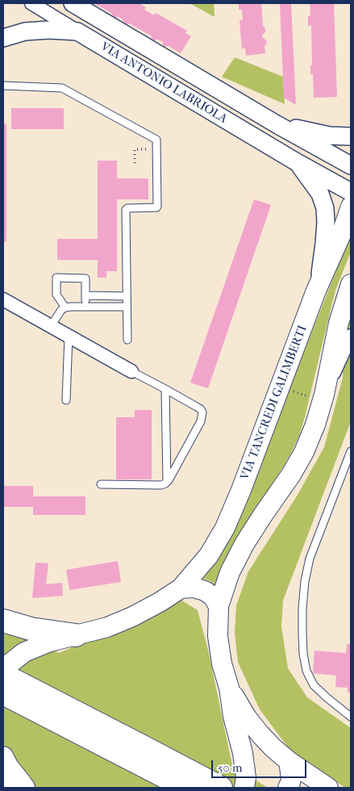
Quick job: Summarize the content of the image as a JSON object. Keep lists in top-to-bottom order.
{
  "streets": {
    "main road": ["VIA TANCREDI GALIMBERTI"],
    "street": ["VIA ANTONIO LABRIOLA"]
  },
  "crossings": [
    ["VIA ANTONIO LABRIOLA", "VIA TANCREDI GALIMBERTI"]
  ],
  "scale_bar": "50 m"
}
